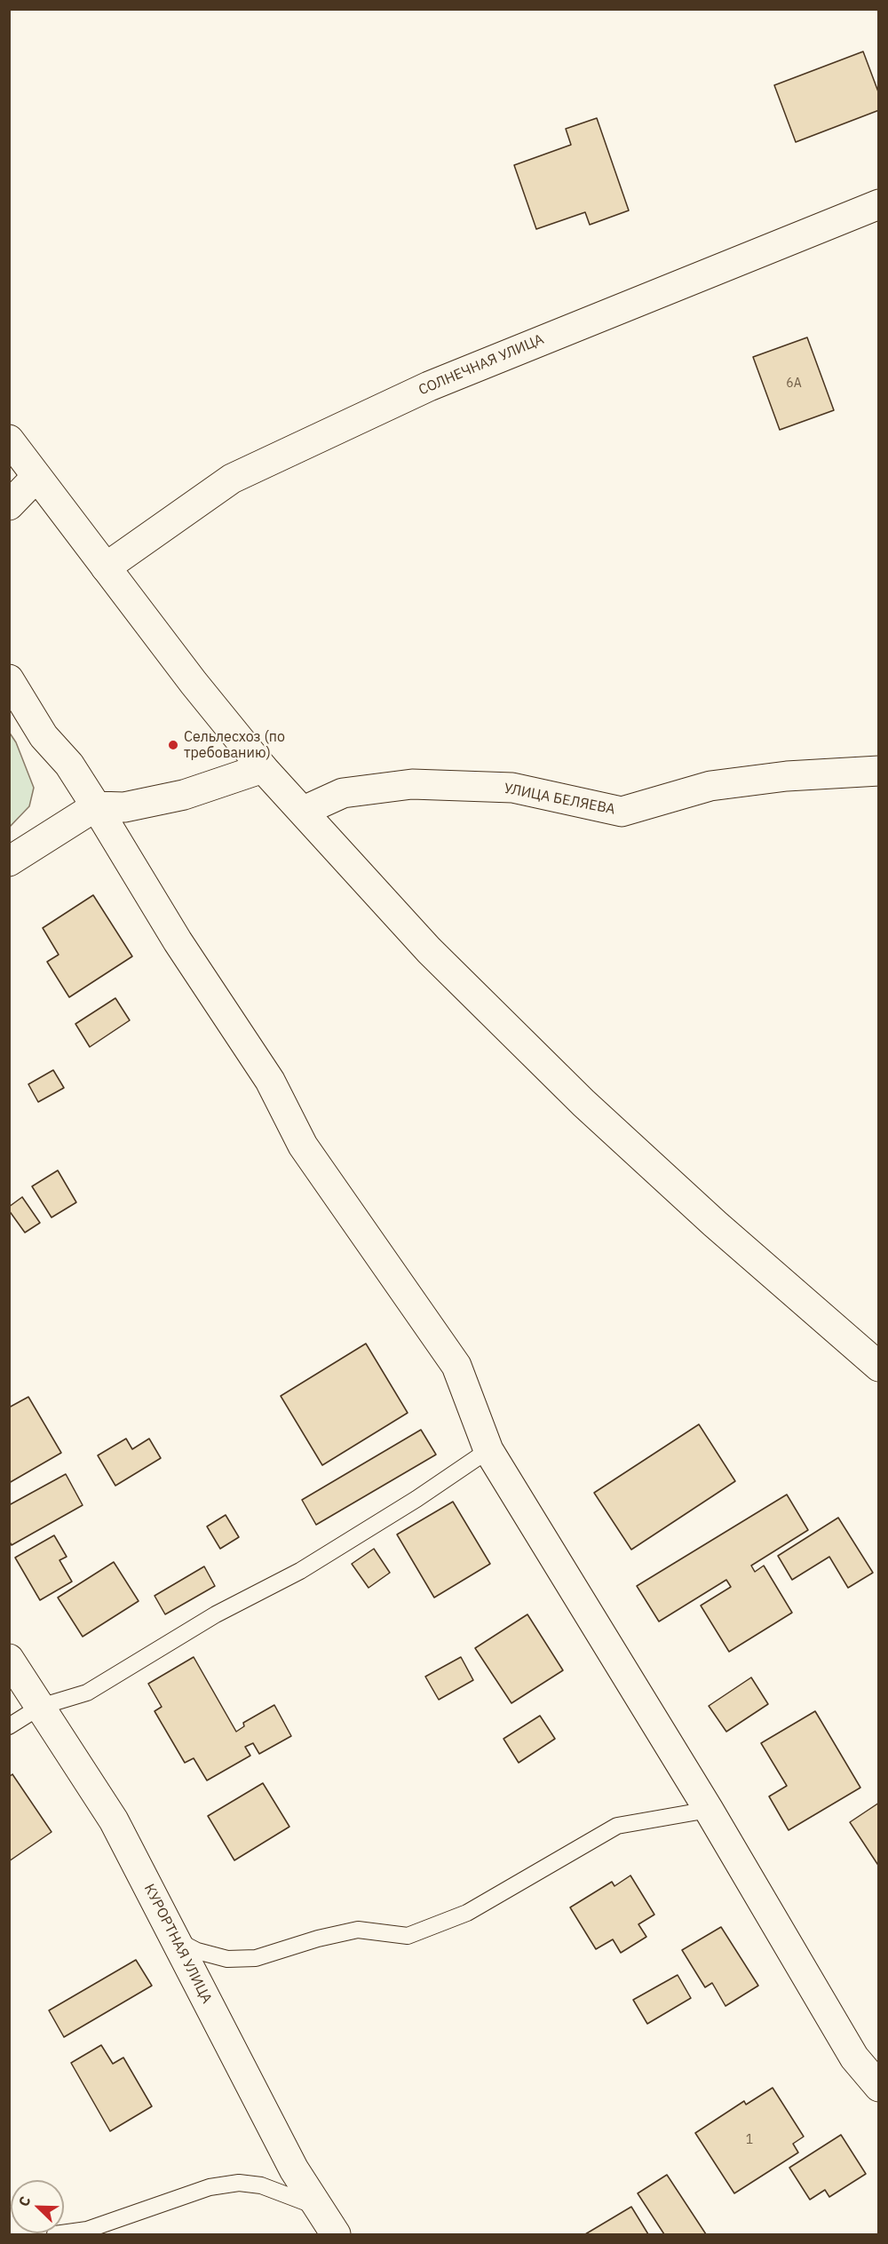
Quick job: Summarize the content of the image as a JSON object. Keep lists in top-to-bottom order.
{
  "streets": {
    "street": ["СОЛНЕЧНАЯ УЛИЦА", "УЛИЦА БЕЛЯЕВА", "КУРОРТНАЯ УЛИЦА"]
  },
  "places": ["Сельлесхоз (по требованию)"],
  "house_numbers": ["6А", "1"],
  "north": "top left"
}
